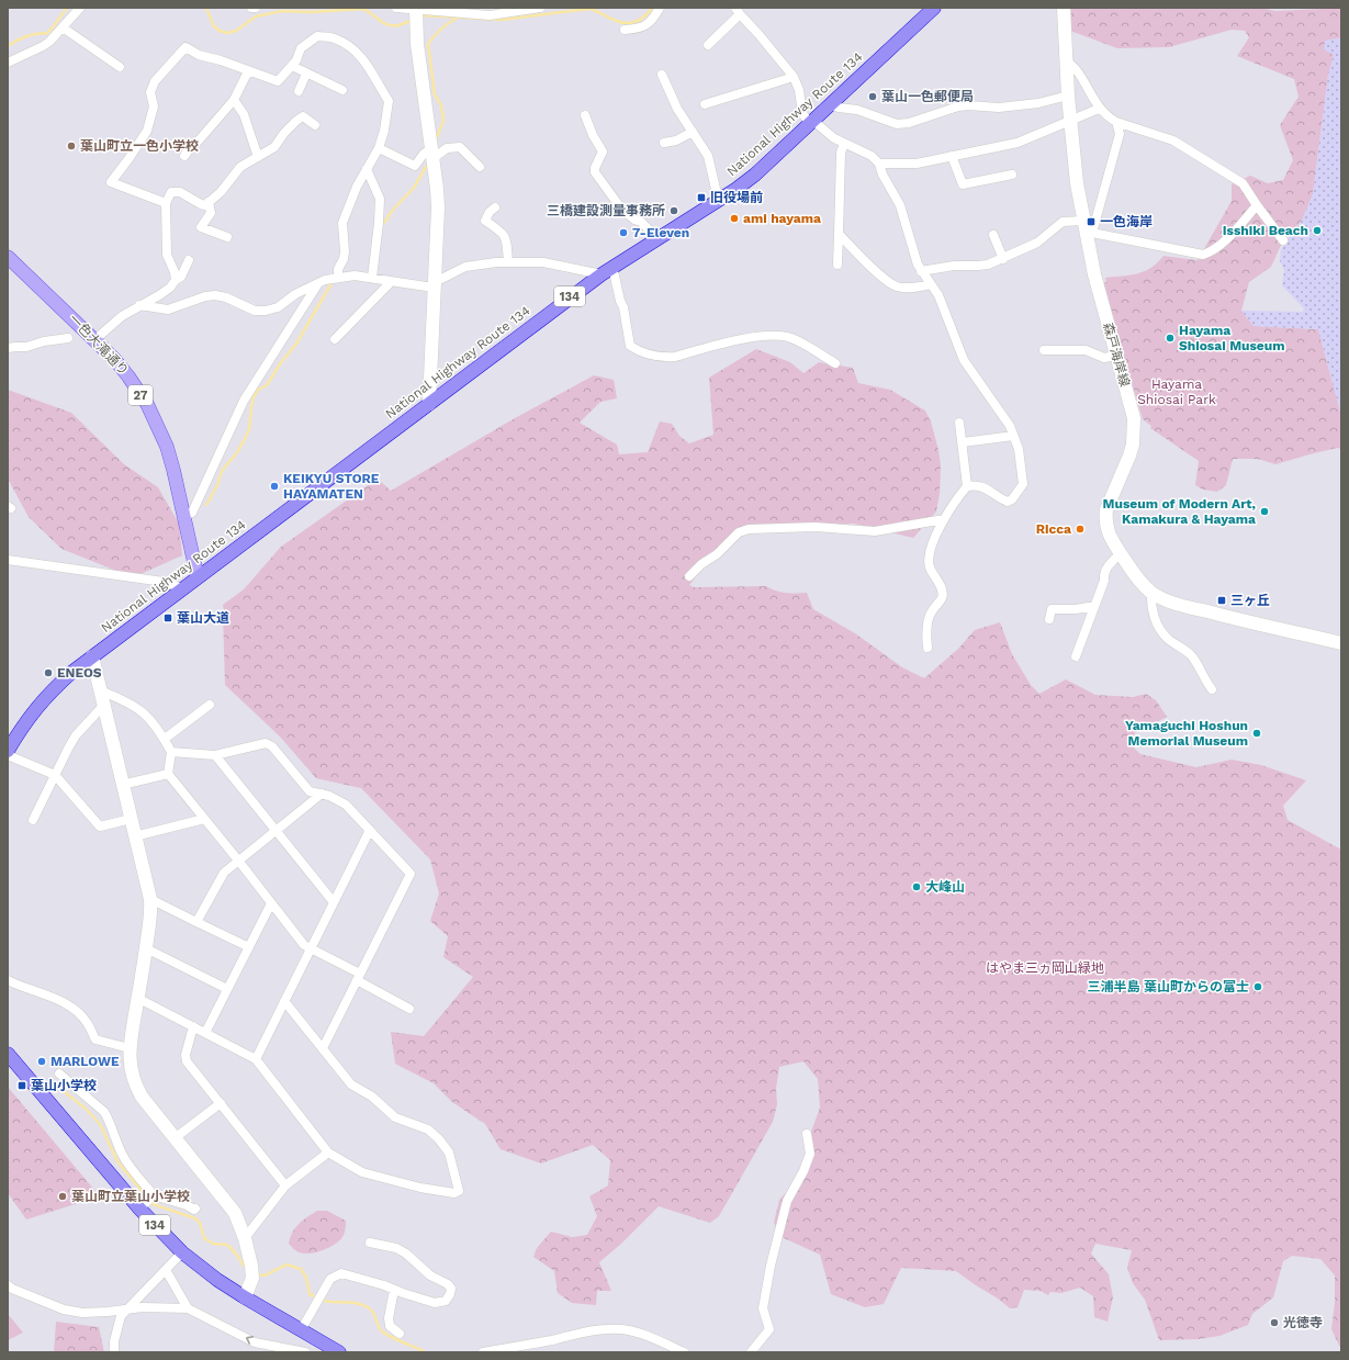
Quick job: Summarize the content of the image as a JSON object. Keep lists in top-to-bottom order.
{
  "streets": {
    "highway": ["National Highway Route 134", "134"],
    "main road": ["一色大滝通り", "27"],
    "street": ["森戸海岸線"]
  },
  "crossings": [
    ["National Highway Route 134", "一色大滝通り"]
  ],
  "parks": ["Hayama Shiosai Park", "はやま三ヵ岡山緑地"],
  "places": {
    "other": [
      "葉山一色郵便局",
      "葉山町立一色小学校",
      "三橋建設測量事務所",
      "ami hayama",
      "Isshiki Beach",
      "7-Eleven",
      "Hayama Shiosai Museum",
      "KEIKYU STORE HAYAMATEN",
      "Museum of Modern Art, Kamakura & Hayama",
      "Ricca",
      "ENEOS",
      "Yamaguchi Hoshun Memorial Museum",
      "大峰山",
      "三浦半島 葉山町からの富士",
      "MARLOWE",
      "葉山町立葉山小学校",
      "光徳寺"
    ],
    "transit": [
      "旧役場前",
      "一色海岸",
      "三ヶ丘",
      "葉山大道",
      "葉山小学校"
    ]
  }
}
